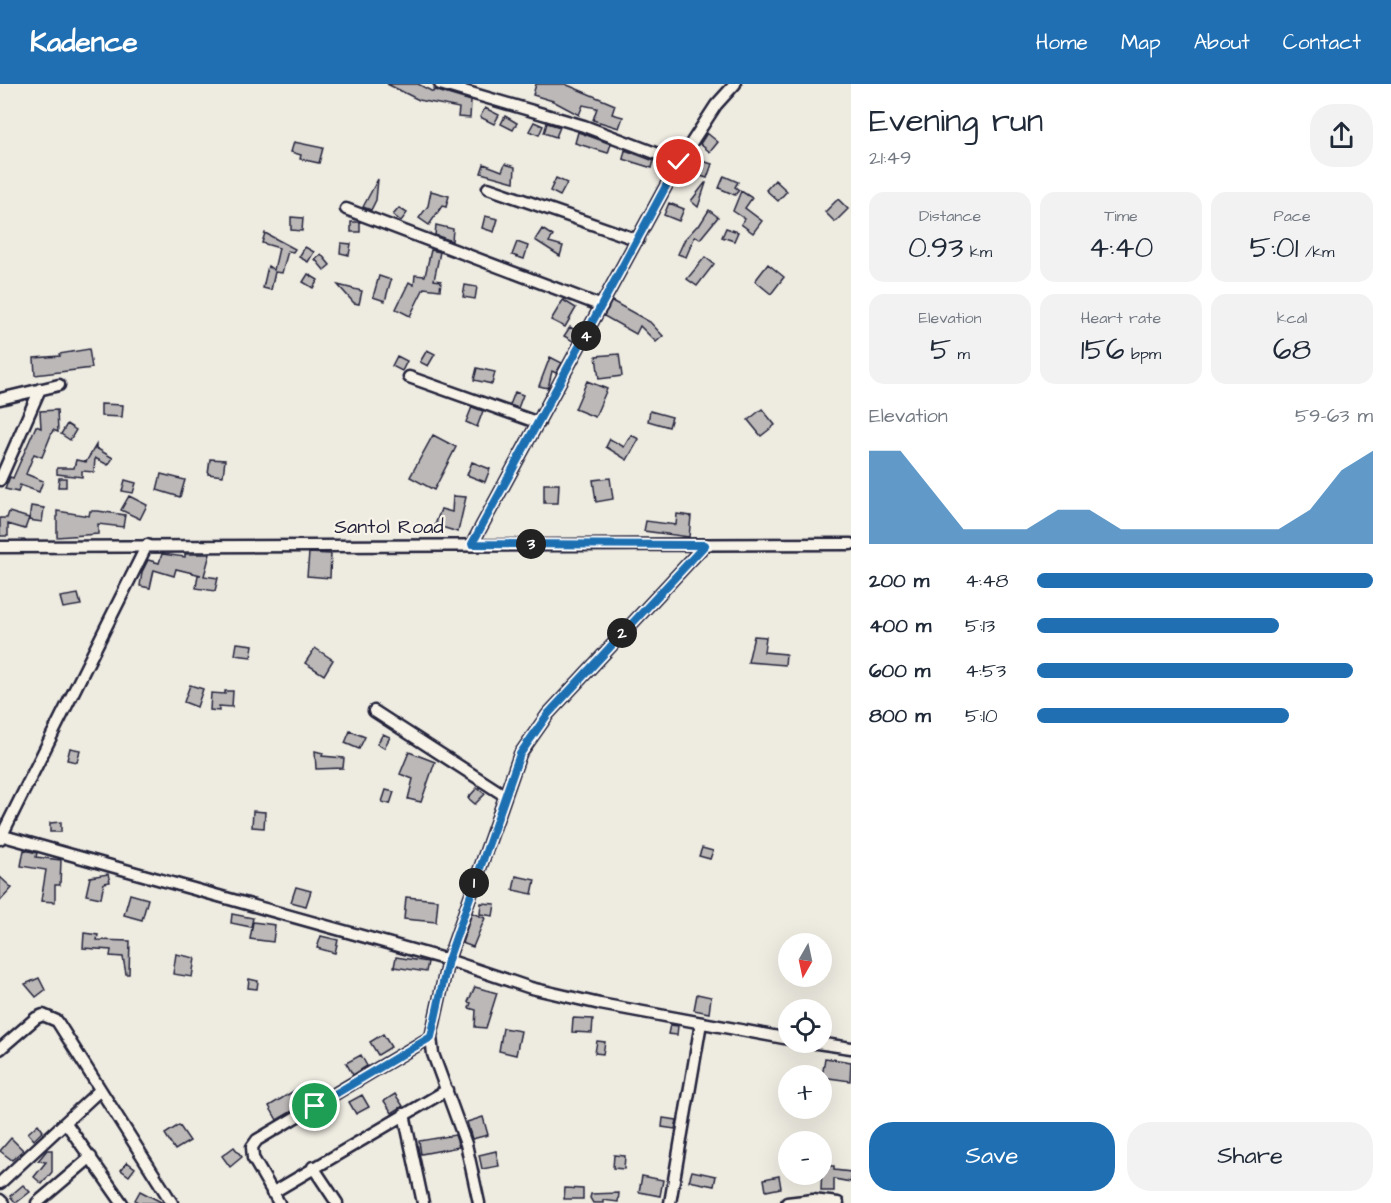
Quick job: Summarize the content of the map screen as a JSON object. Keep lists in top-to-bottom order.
{
  "streets": {
    "street": ["Santol Road"]
  },
  "north": "bottom",
  "page": {
    "header": "Kadence",
    "nav": [
      "Home",
      "Map",
      "About",
      "Contact"
    ],
    "heading": ["Evening run", "21:49"],
    "stats": [
      ["Distance", "0.93 km"],
      ["Time", "4:40"],
      ["Pace", "5:01 /km"],
      ["Elevation", "5 m"],
      ["Heart rate", "156 bpm"],
      ["kcal", "68"]
    ],
    "pins": [
      "4",
      "3",
      "2",
      "1"
    ],
    "chart": ["Elevation", "59–63 m"],
    "list": [
      {
        "name": "200 m",
        "note": "4:48"
      },
      {
        "name": "400 m",
        "note": "5:13"
      },
      {
        "name": "600 m",
        "note": "4:53"
      },
      {
        "name": "800 m",
        "note": "5:10"
      }
    ],
    "map_buttons": ["+", "−"],
    "buttons": ["Save", "Share"]
  }
}
